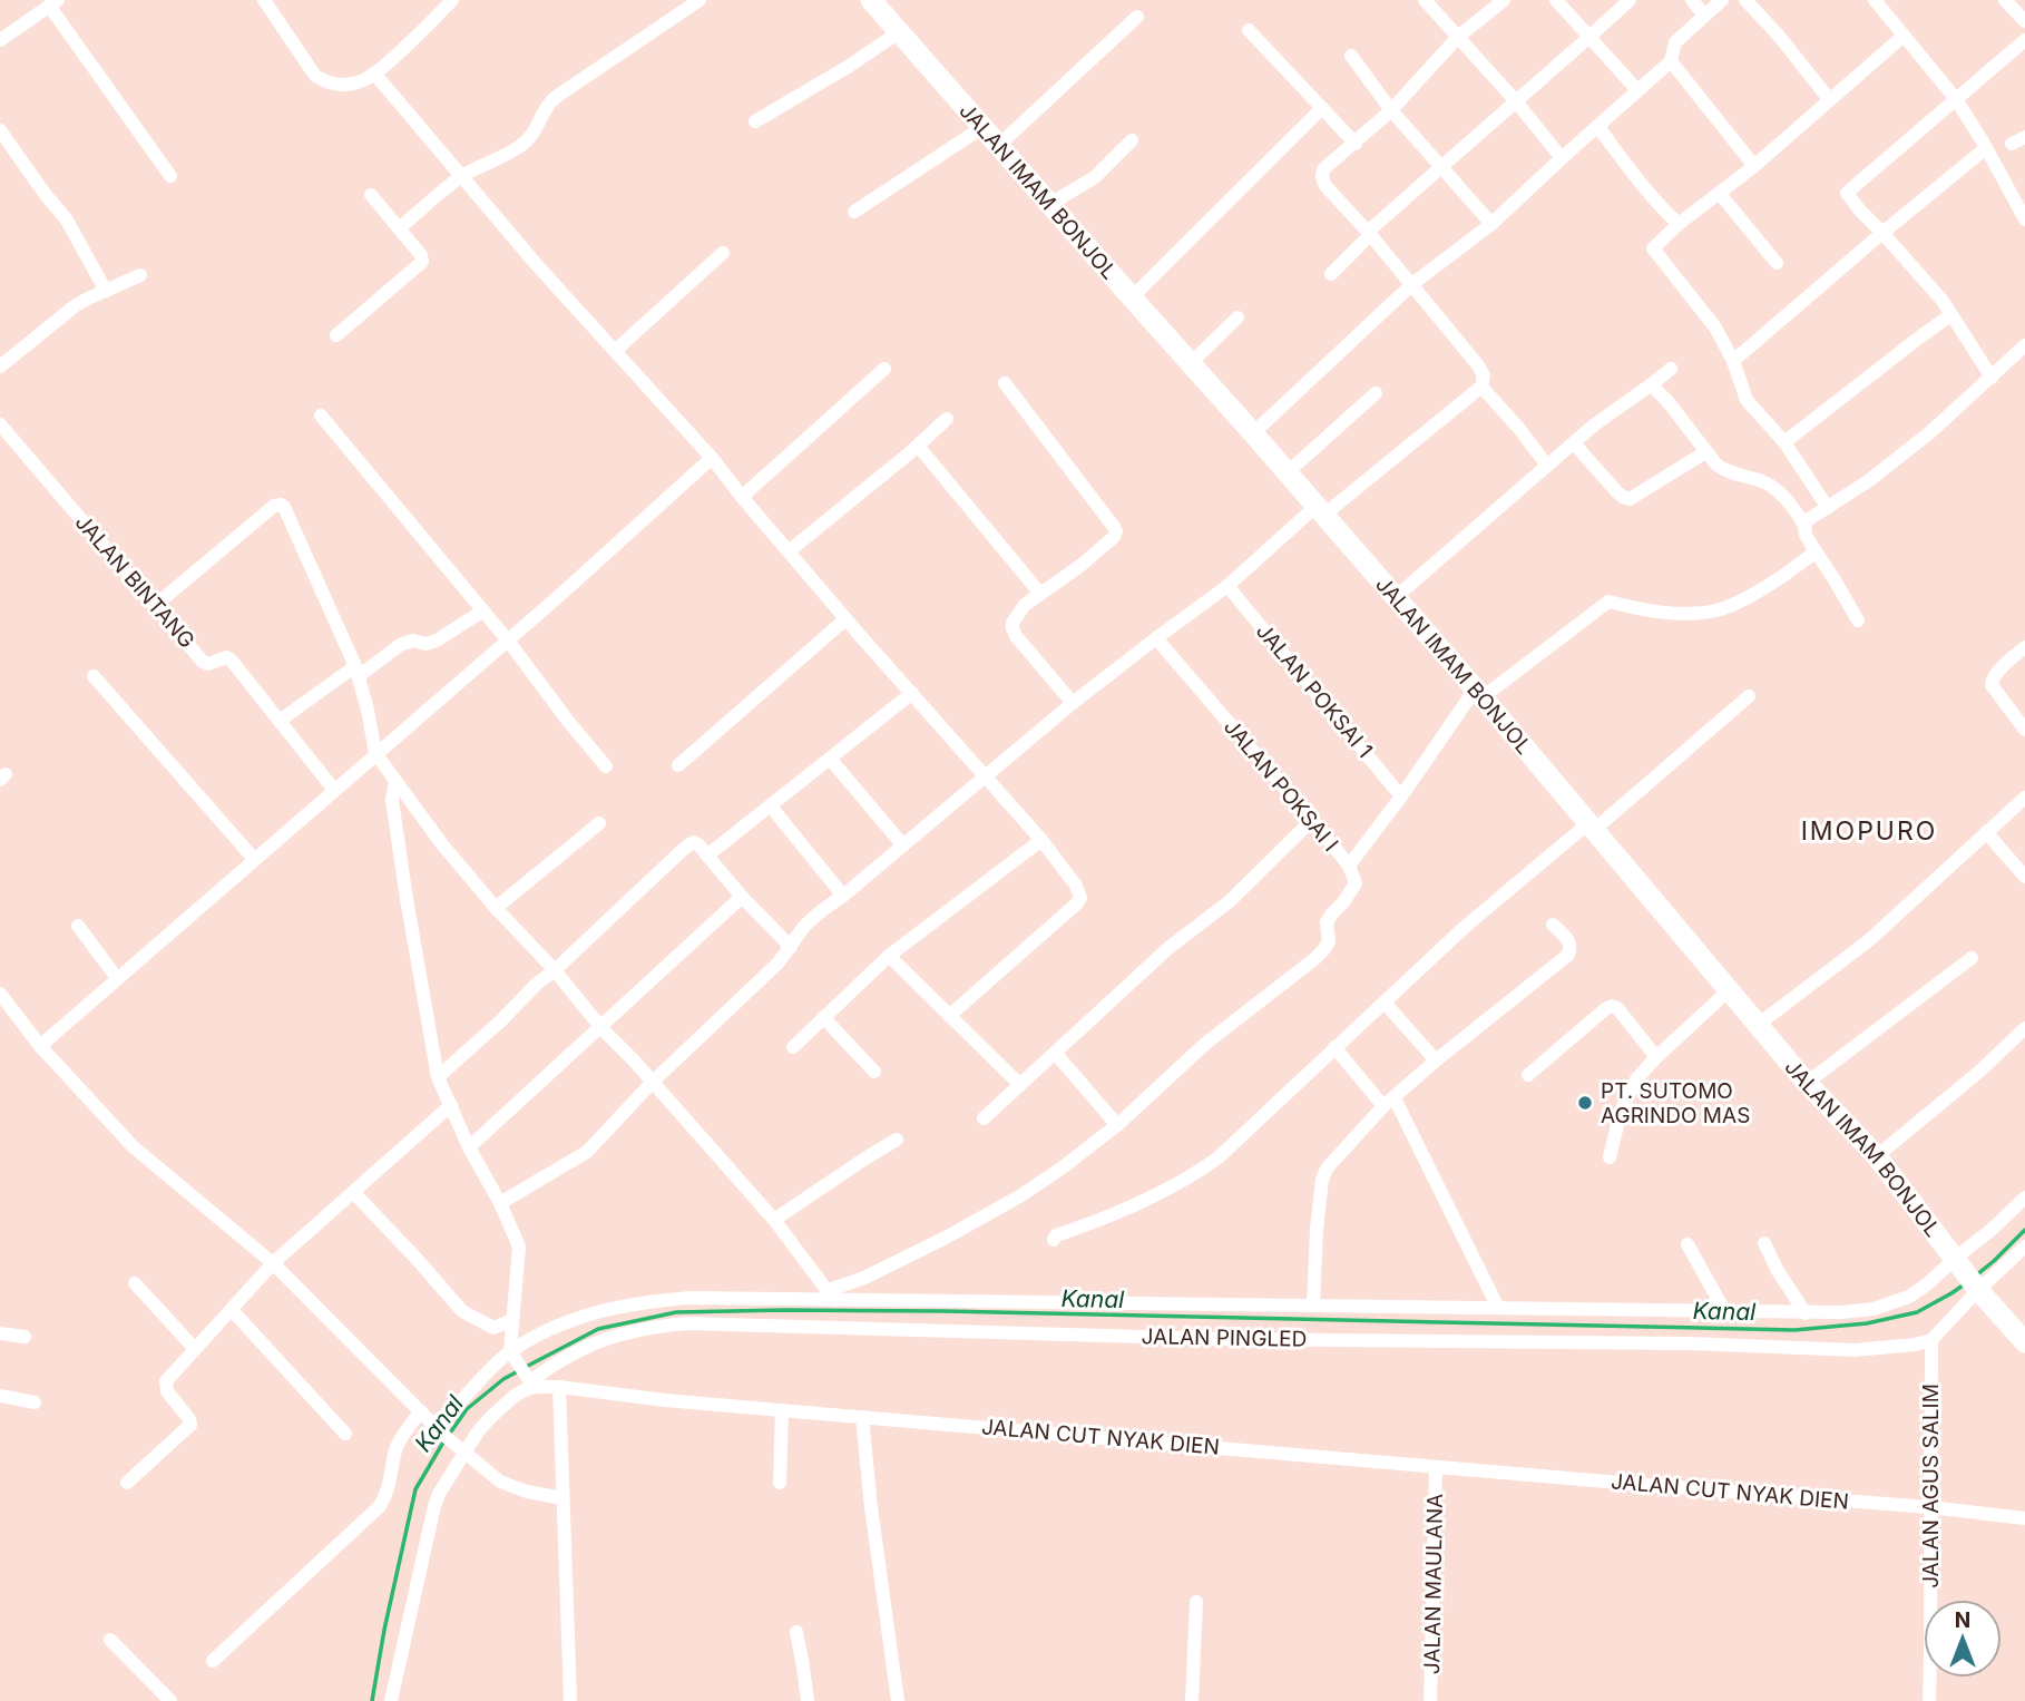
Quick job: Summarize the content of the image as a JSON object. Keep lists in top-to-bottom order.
{
  "streets": {
    "main road": ["JALAN IMAM BONJOL"],
    "street": [
      "JALAN BINTANG",
      "JALAN POKSAI 1",
      "JALAN POKSAI I",
      "JALAN PINGLED",
      "JALAN CUT NYAK DIEN",
      "JALAN AGUS SALIM",
      "JALAN MAULANA"
    ]
  },
  "crossings": [
    ["JALAN IMAM BONJOL", "JALAN POKSAI I"],
    ["JALAN POKSAI 1", "JALAN POKSAI I"],
    ["JALAN PINGLED", "JALAN CUT NYAK DIEN"],
    ["JALAN PINGLED", "JALAN AGUS SALIM"],
    ["JALAN CUT NYAK DIEN", "JALAN AGUS SALIM"],
    ["JALAN CUT NYAK DIEN", "JALAN MAULANA"]
  ],
  "districts": ["IMOPURO"],
  "water": ["Kanal"],
  "places": ["PT. SUTOMO AGRINDO MAS"],
  "north": "top"
}
